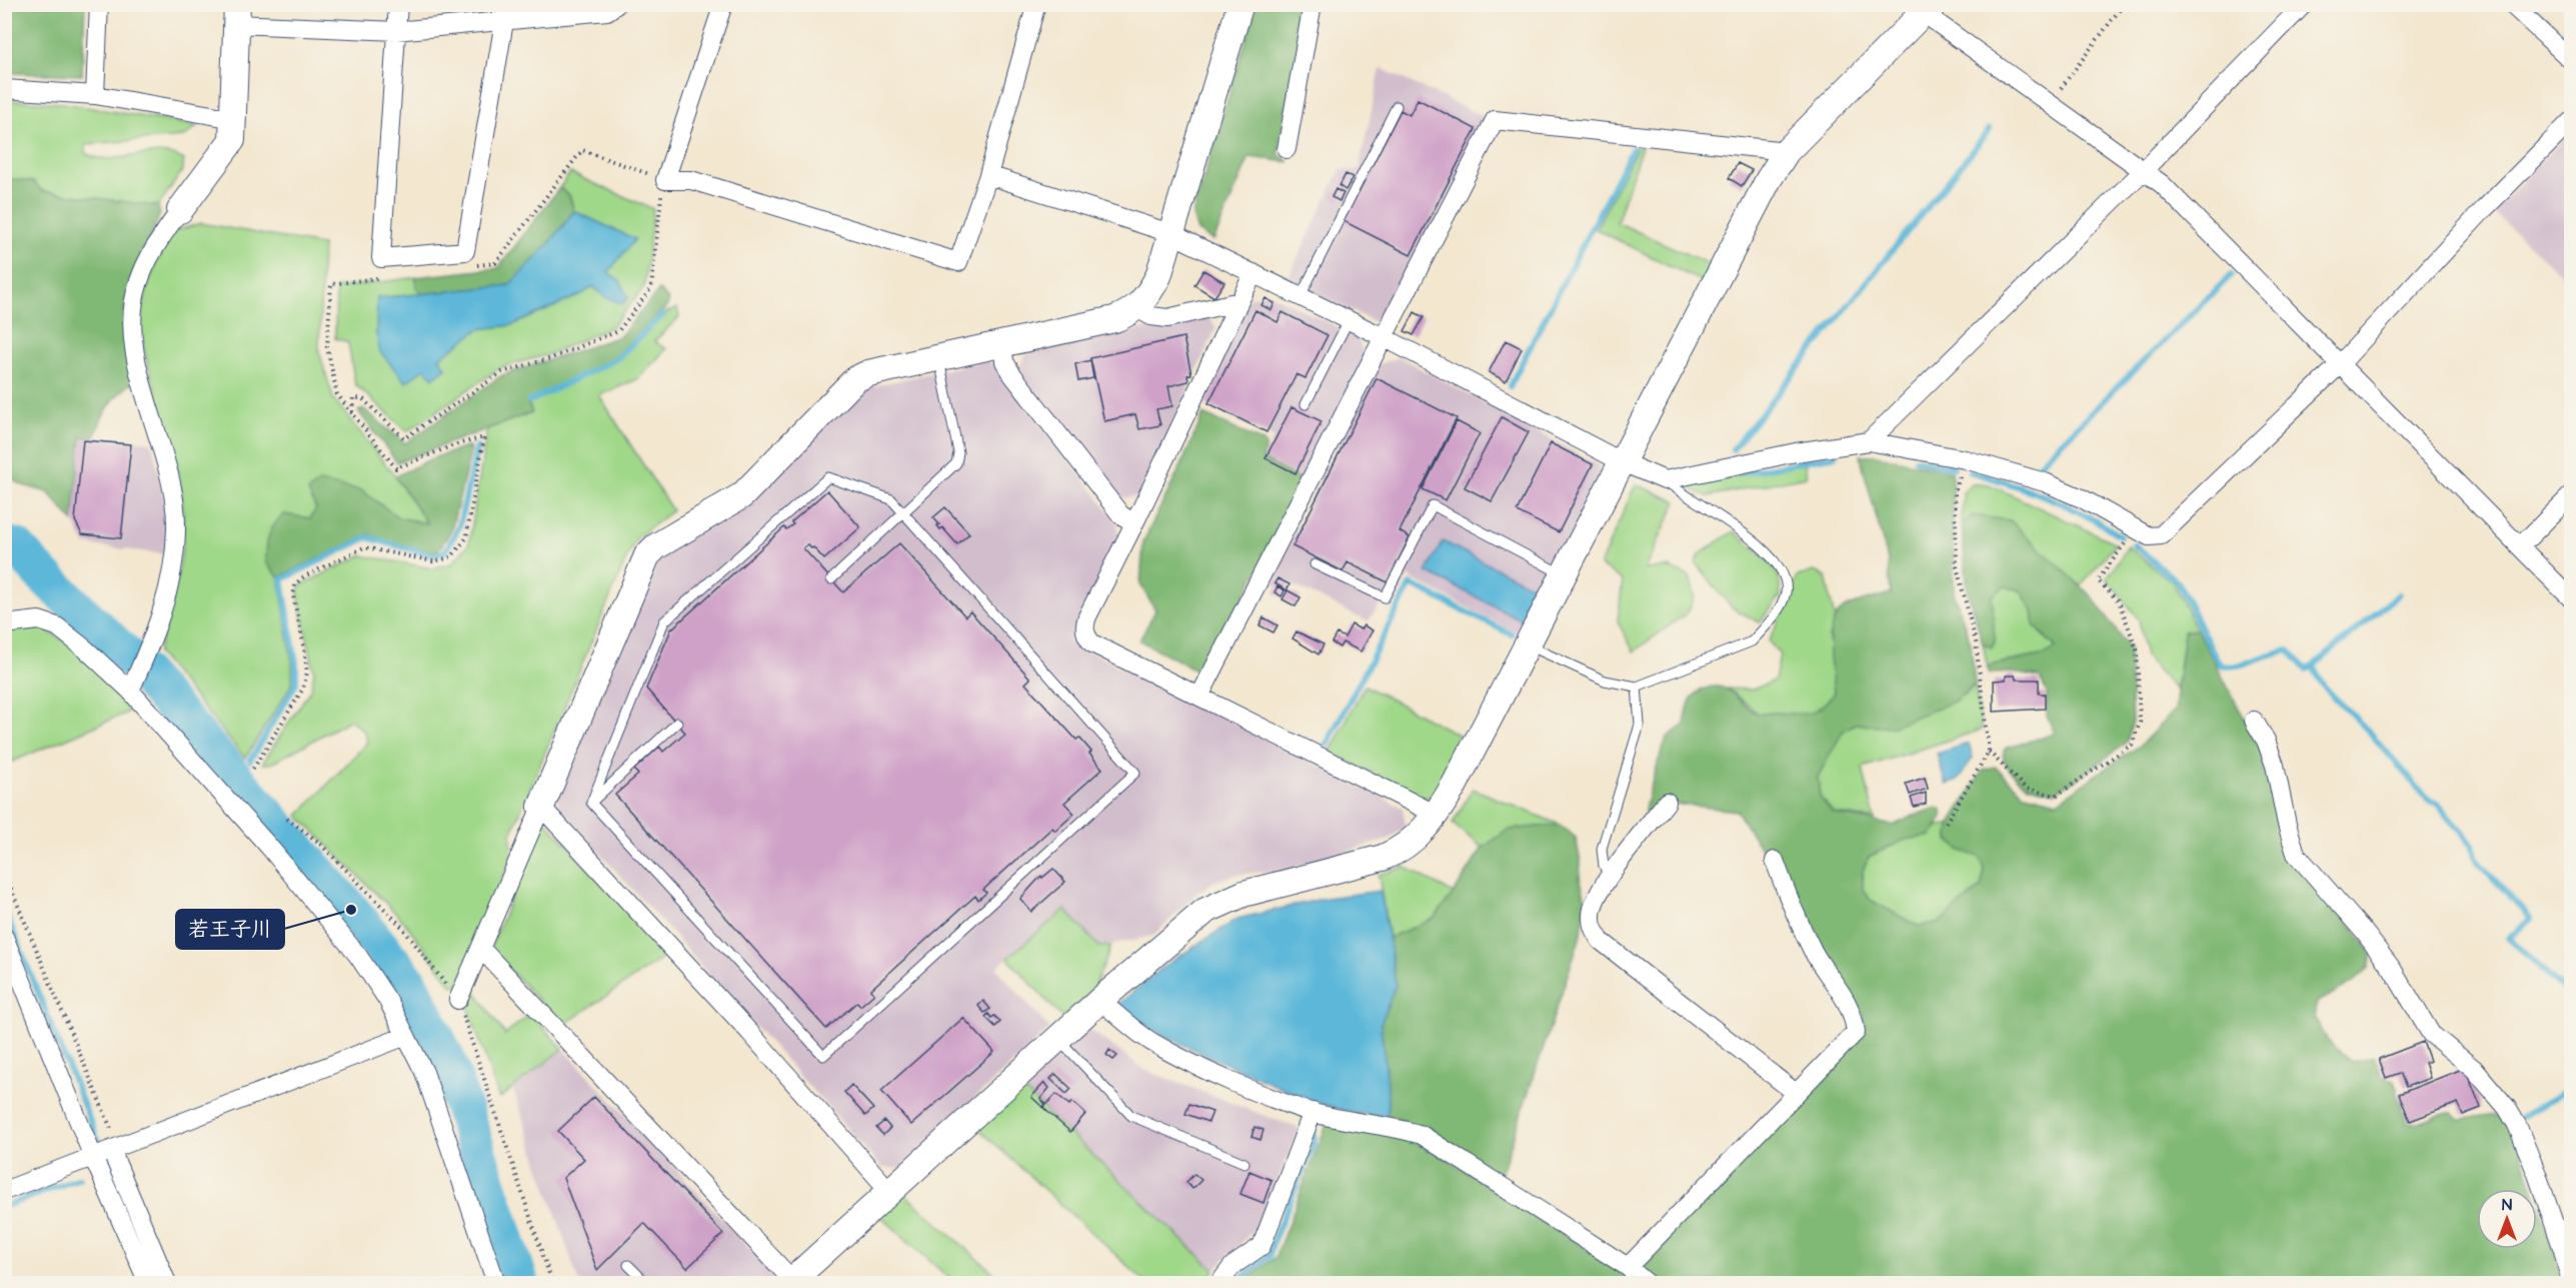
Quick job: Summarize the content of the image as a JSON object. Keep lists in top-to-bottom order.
{
  "places": ["若王子川"],
  "north": "top"
}
